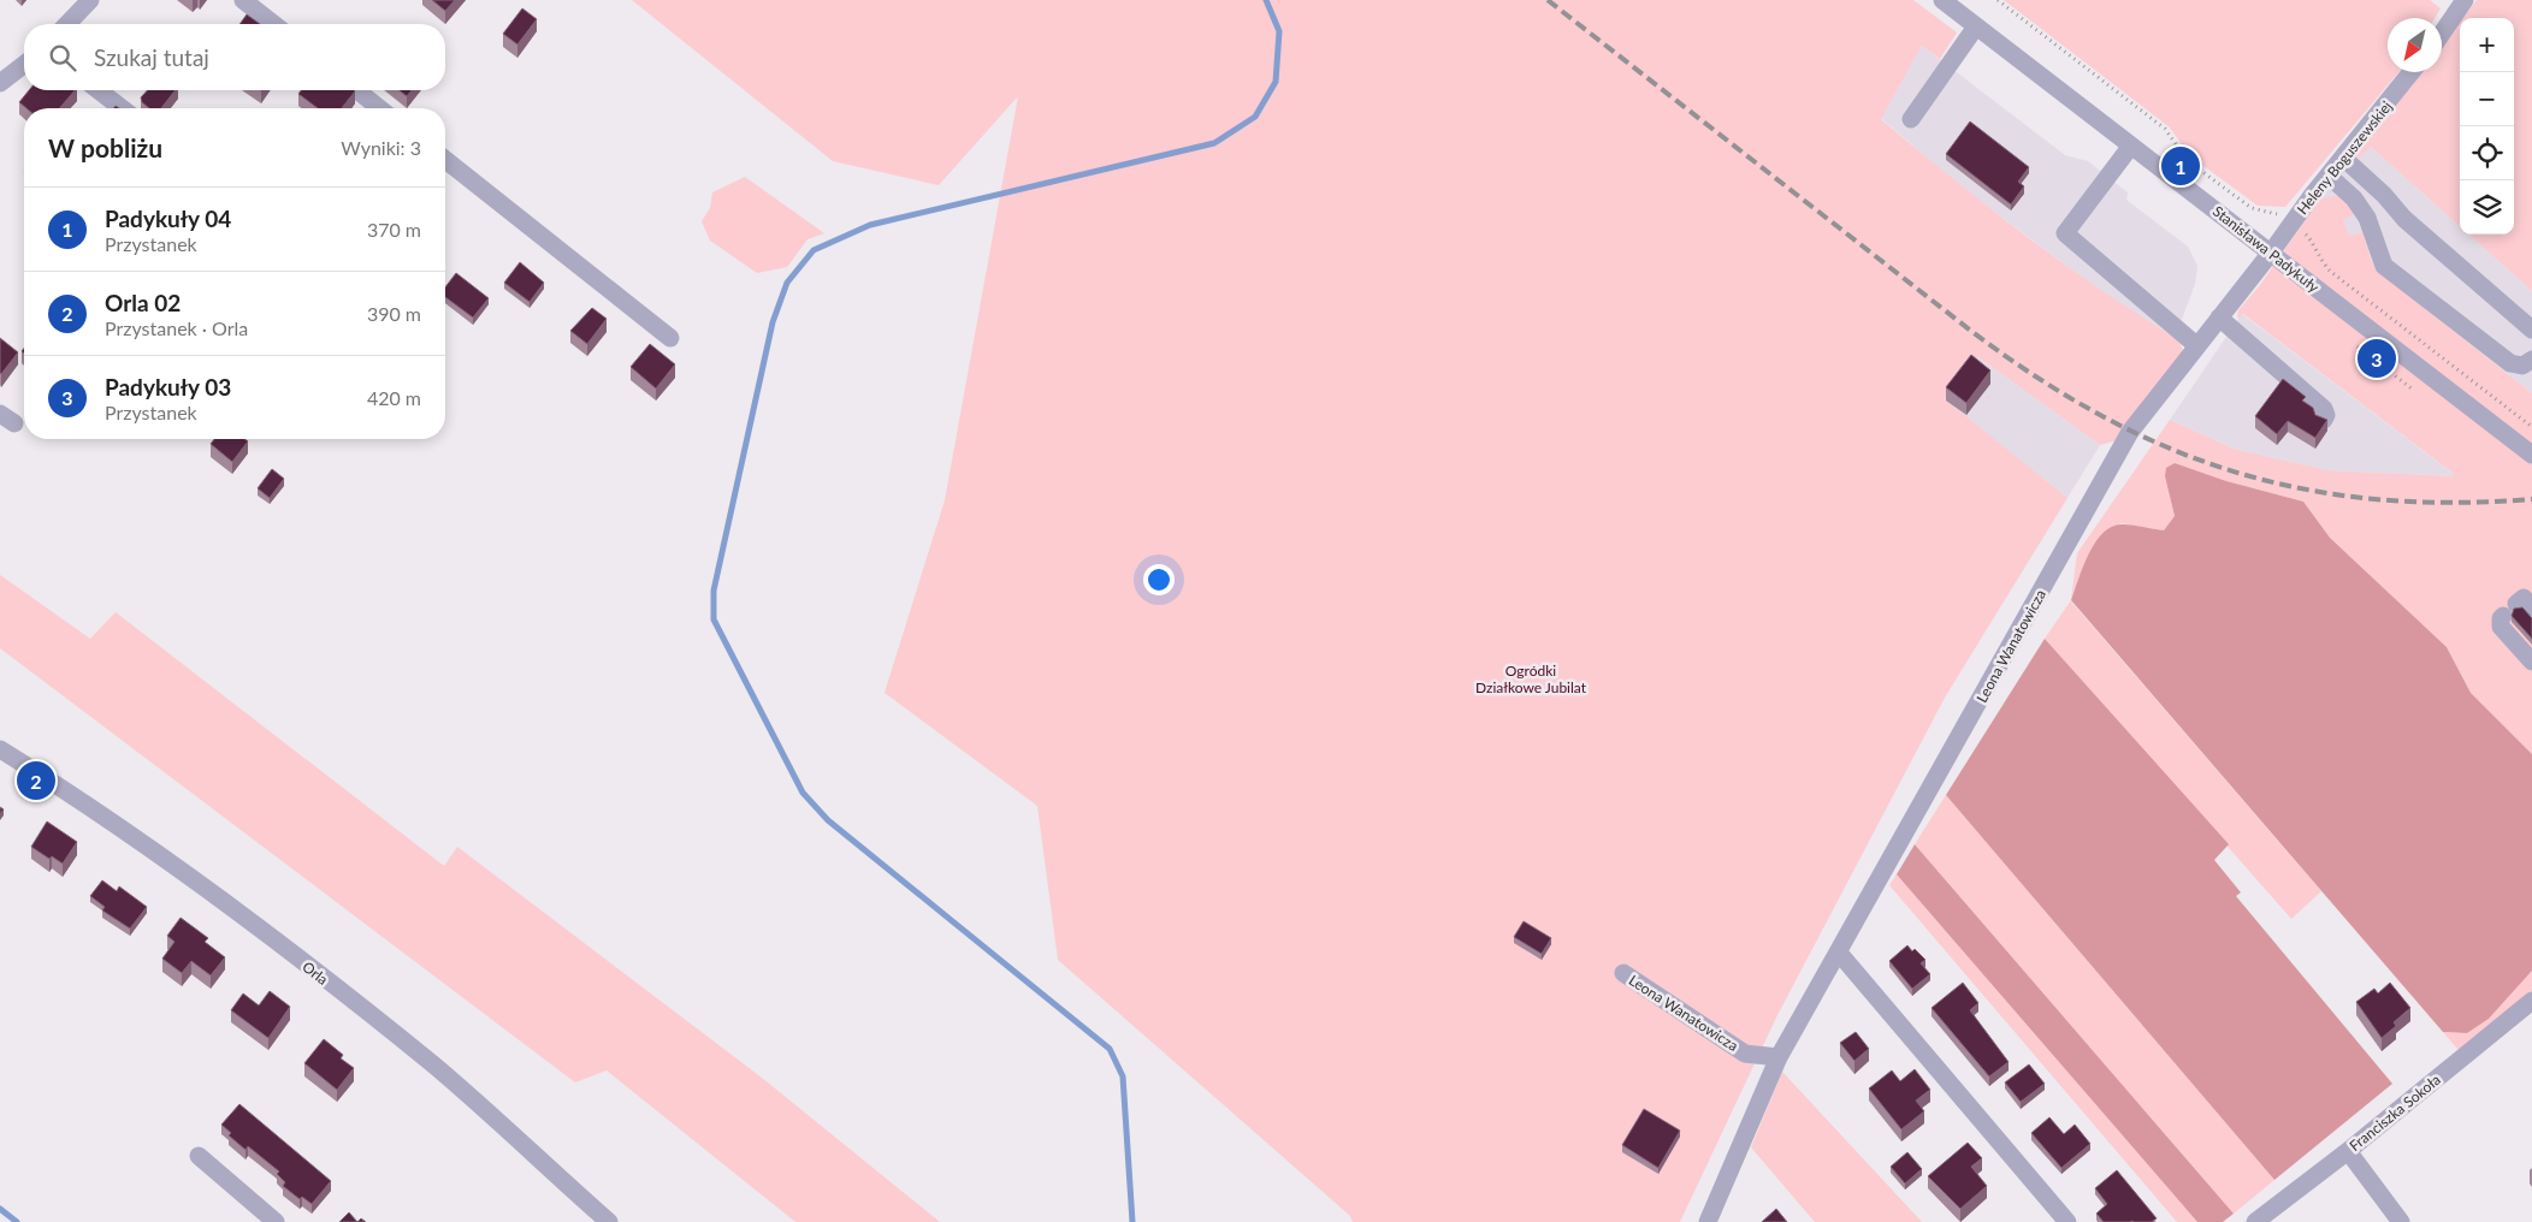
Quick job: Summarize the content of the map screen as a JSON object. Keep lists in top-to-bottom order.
{
  "streets": {
    "street": [
      "Heleny Boguszewskiej",
      "Stanisława Padykuły",
      "Leona Wanatowicza",
      "Orla",
      "Franciszka Sokoła"
    ]
  },
  "crossings": [
    ["Heleny Boguszewskiej", "Stanisława Padykuły"],
    ["Heleny Boguszewskiej", "Leona Wanatowicza"],
    ["Stanisława Padykuły", "Leona Wanatowicza"]
  ],
  "parks": ["Ogródki Działkowe Jubilat"],
  "north": "bottom left",
  "page": {
    "map_buttons": ["+", "−"],
    "search": "Szukaj tutaj",
    "heading": ["W pobliżu", "Wyniki: 3"],
    "pins": ["1", "3", "2"],
    "list": [
      {
        "mark": "1",
        "name": "Padykuły 04",
        "note": "Przystanek",
        "value": "370 m"
      },
      {
        "mark": "2",
        "name": "Orla 02",
        "note": "Przystanek · Orla",
        "value": "390 m"
      },
      {
        "mark": "3",
        "name": "Padykuły 03",
        "note": "Przystanek",
        "value": "420 m"
      }
    ]
  }
}
